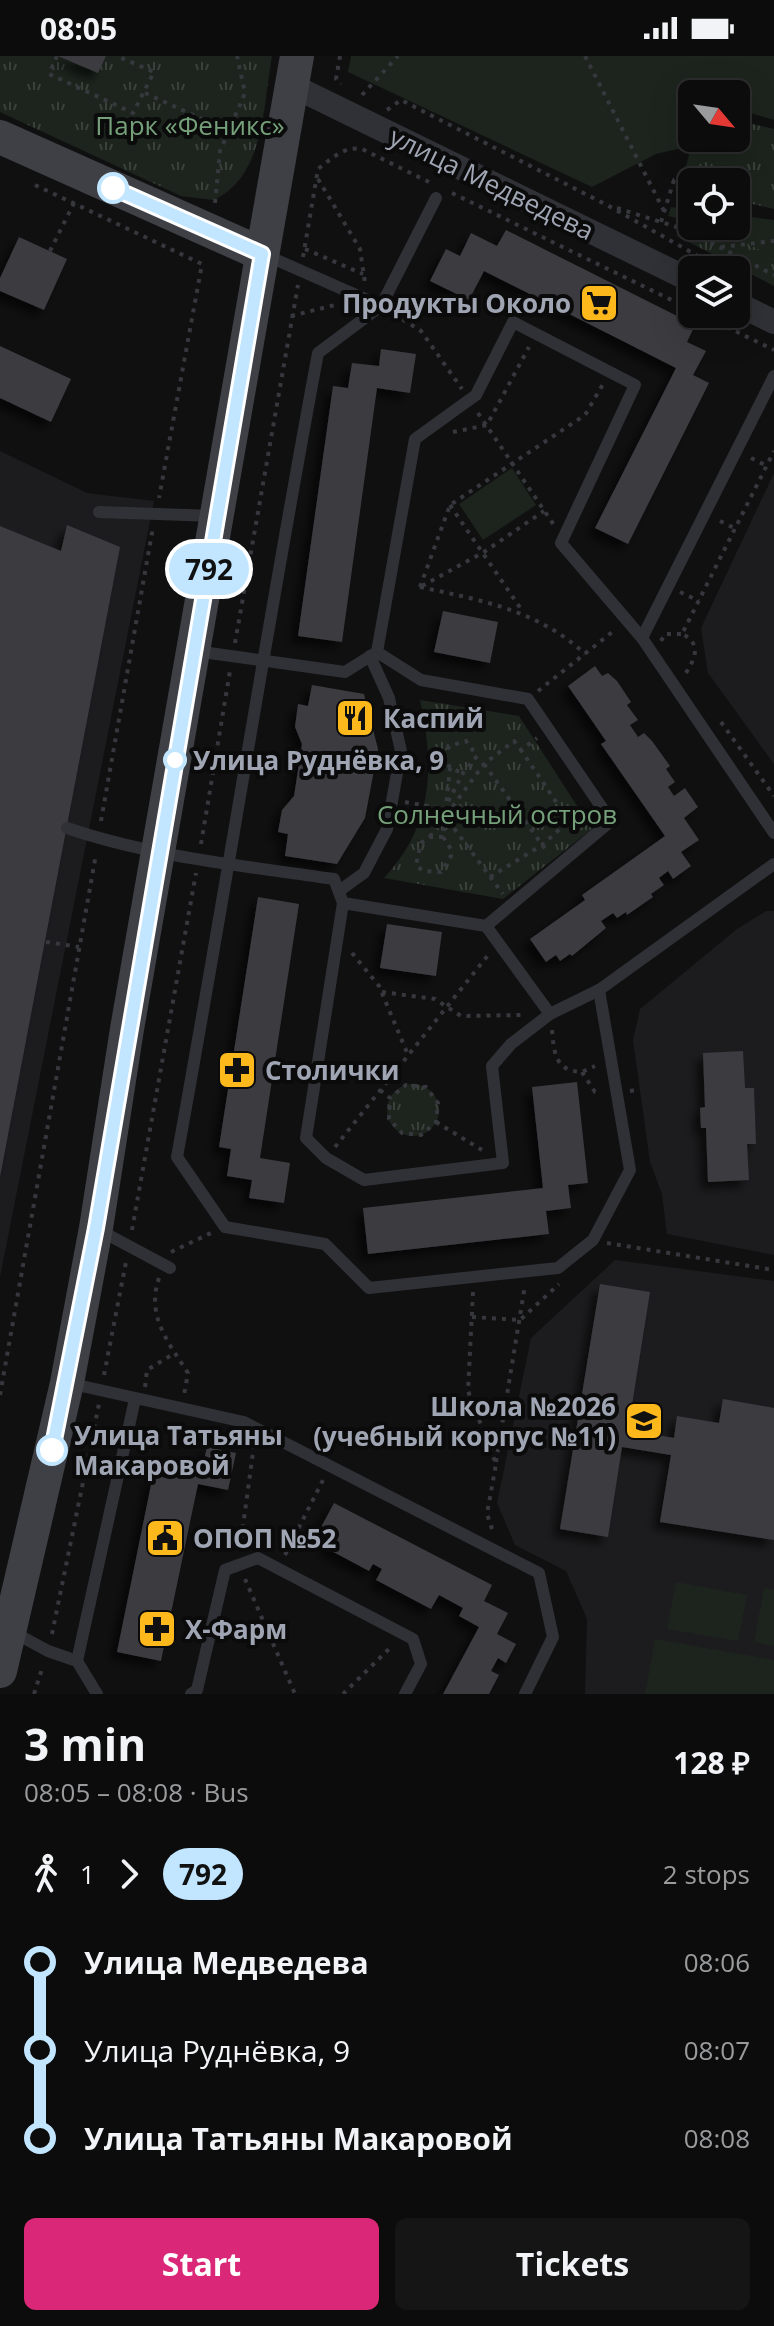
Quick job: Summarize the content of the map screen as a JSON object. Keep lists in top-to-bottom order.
{
  "streets": {
    "street": ["улица Медведева"]
  },
  "parks": ["Парк «Феникс»", "Солнечный остров"],
  "places": {
    "supermarket": ["Продукты Около"],
    "restaurant": ["Каспий"],
    "other": ["Улица Руднёвка, 9", "Улица Татьяны Макаровой"],
    "pharmacy": ["Столички", "X-Фарм"],
    "school or university": ["Школа №2026 (учебный корпус №11)"],
    "public building": ["ОПОП №52"]
  },
  "lines": ["bus line 792"],
  "north": "bottom right",
  "page": {
    "status": "08:05",
    "on_map": "792",
    "heading": ["3 min", "08:05 – 08:08 · Bus", "128 ₽"],
    "legs": ["1", "792", "2 stops"],
    "list": [
      {
        "name": "Улица Медведева",
        "value": "08:06"
      },
      {
        "name": "Улица Руднёвка, 9",
        "value": "08:07"
      },
      {
        "name": "Улица Татьяны Макаровой",
        "value": "08:08"
      }
    ],
    "buttons": ["Start", "Tickets"]
  }
}
